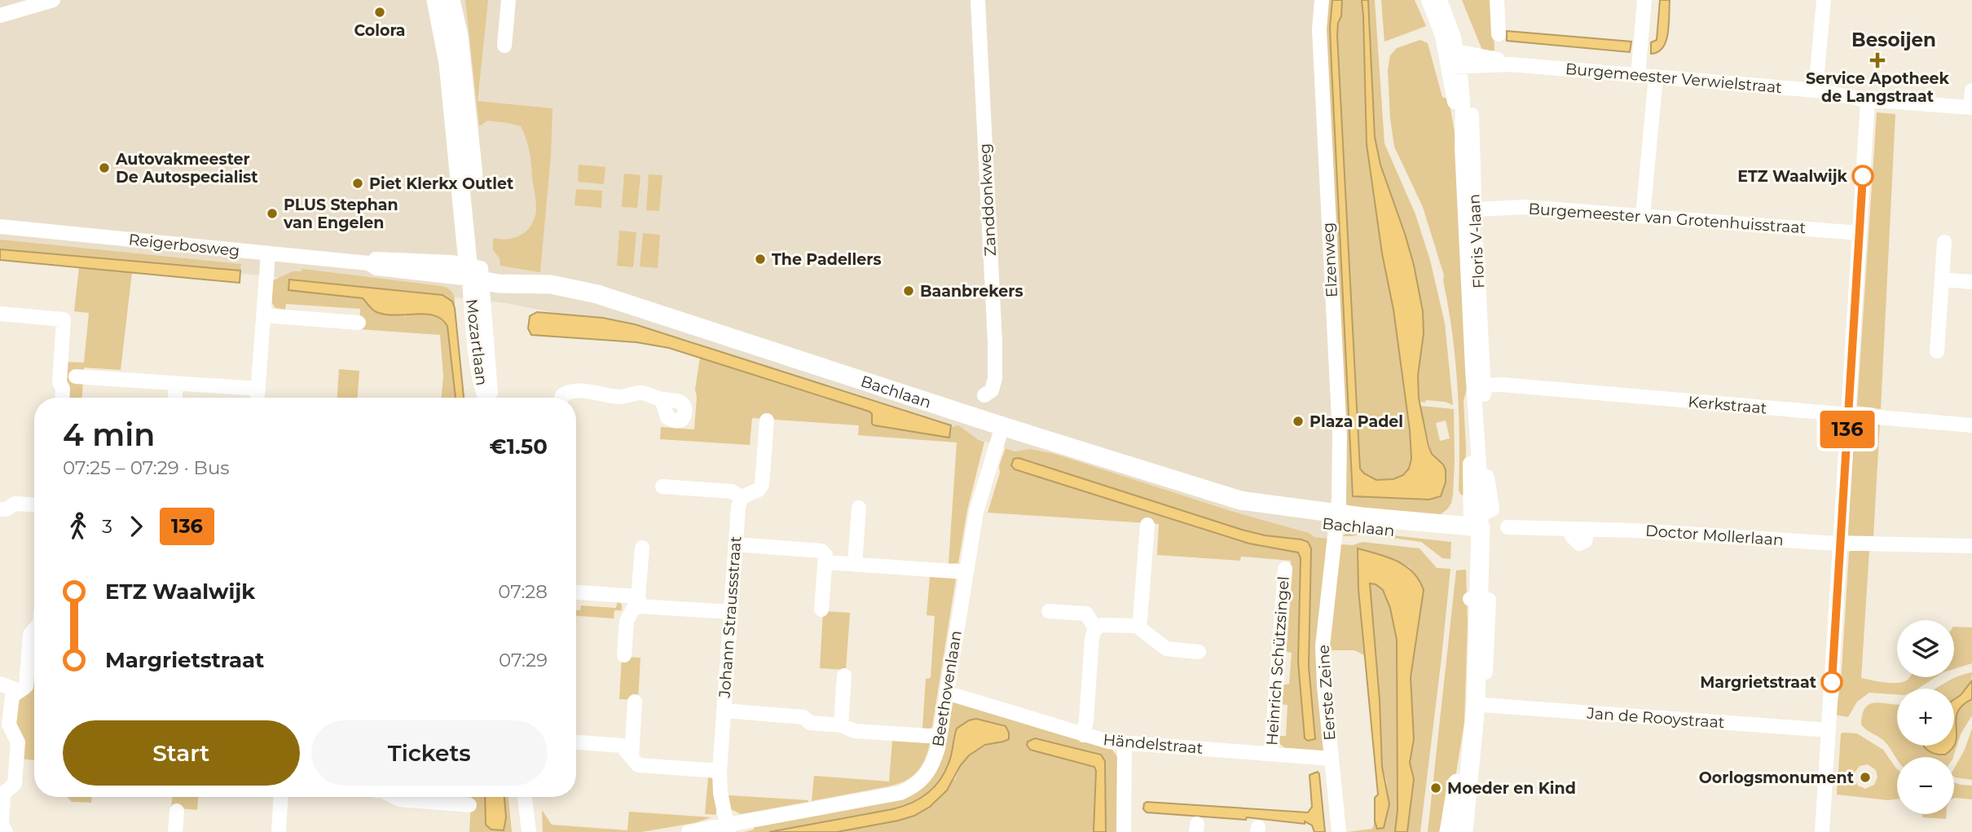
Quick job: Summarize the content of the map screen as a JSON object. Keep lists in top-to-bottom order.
{
  "streets": {
    "main road": ["Bachlaan"],
    "street": [
      "Burgemeester Verwielstraat",
      "Zanddonkweg",
      "Burgemeester van Grotenhuisstraat",
      "Floris V-laan",
      "Reigerbosweg",
      "Elzenweg",
      "Mozartlaan",
      "Kerkstraat",
      "Doctor Mollerlaan",
      "Johann Straussstraat",
      "Heinrich Schützsingel",
      "Beethovenlaan",
      "Eerste Zeine",
      "Jan de Rooystraat",
      "Händelstraat"
    ]
  },
  "crossings": [
    ["Burgemeester Verwielstraat", "Floris V-laan"],
    ["Burgemeester van Grotenhuisstraat", "Floris V-laan"],
    ["Floris V-laan", "Bachlaan"],
    ["Floris V-laan", "Kerkstraat"],
    ["Reigerbosweg", "Mozartlaan"],
    ["Reigerbosweg", "Bachlaan"],
    ["Elzenweg", "Bachlaan"],
    ["Elzenweg", "Eerste Zeine"],
    ["Mozartlaan", "Bachlaan"],
    ["Bachlaan", "Beethovenlaan"],
    ["Bachlaan", "Eerste Zeine"],
    ["Johann Straussstraat", "Beethovenlaan"],
    ["Heinrich Schützsingel", "Händelstraat"],
    ["Beethovenlaan", "Händelstraat"],
    ["Eerste Zeine", "Händelstraat"]
  ],
  "districts": ["Besoijen"],
  "places": {
    "other": [
      "Colora",
      "Autovakmeester De Autospecialist",
      "ETZ Waalwijk",
      "Piet Klerkx Outlet",
      "PLUS Stephan van Engelen",
      "The Padellers",
      "Baanbrekers",
      "Plaza Padel",
      "Margrietstraat",
      "Oorlogsmonument",
      "Moeder en Kind"
    ],
    "health": ["Service Apotheek de Langstraat"]
  },
  "lines": ["bus line 136"],
  "page": {
    "on_map": "136",
    "heading": ["4 min", "07:25 – 07:29 · Bus", "€1.50"],
    "legs": ["3", "136"],
    "list": [
      {
        "name": "ETZ Waalwijk",
        "value": "07:28"
      },
      {
        "name": "Margrietstraat",
        "value": "07:29"
      }
    ],
    "map_buttons": ["+", "−"],
    "buttons": ["Start", "Tickets"]
  }
}
